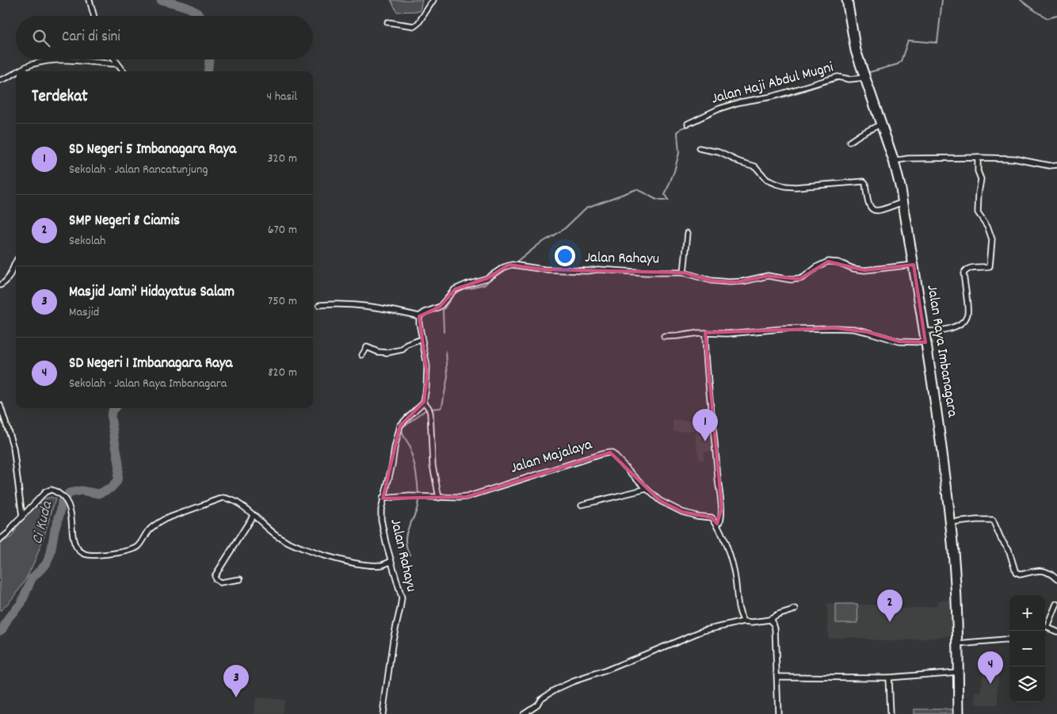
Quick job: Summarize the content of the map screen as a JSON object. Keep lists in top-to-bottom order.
{
  "streets": {
    "highway": ["Jalan Raya Imbanagara"],
    "street": ["Jalan Haji Abdul Mugni", "Jalan Rahayu", "Jalan Majalaya"]
  },
  "crossings": [
    ["Jalan Haji Abdul Mugni", "Jalan Raya Imbanagara"],
    ["Jalan Rahayu", "Jalan Raya Imbanagara"],
    ["Jalan Rahayu", "Jalan Majalaya"]
  ],
  "water": ["Ci Kuda"],
  "page": {
    "search": "Cari di sini",
    "heading": ["Terdekat", "4 hasil"],
    "list": [
      {
        "mark": "1",
        "name": "SD Negeri 5 Imbanagara Raya",
        "note": "Sekolah · Jalan Rancatunjung",
        "value": "320 m"
      },
      {
        "mark": "2",
        "name": "SMP Negeri 8 Ciamis",
        "note": "Sekolah",
        "value": "670 m"
      },
      {
        "mark": "3",
        "name": "Masjid Jami' Hidayatus Salam",
        "note": "Masjid",
        "value": "750 m"
      },
      {
        "mark": "4",
        "name": "SD Negeri 1 Imbanagara Raya",
        "note": "Sekolah · Jalan Raya Imbanagara",
        "value": "820 m"
      }
    ],
    "pins": [
      "1",
      "2",
      "4",
      "3"
    ],
    "map_buttons": ["+", "−"]
  }
}
